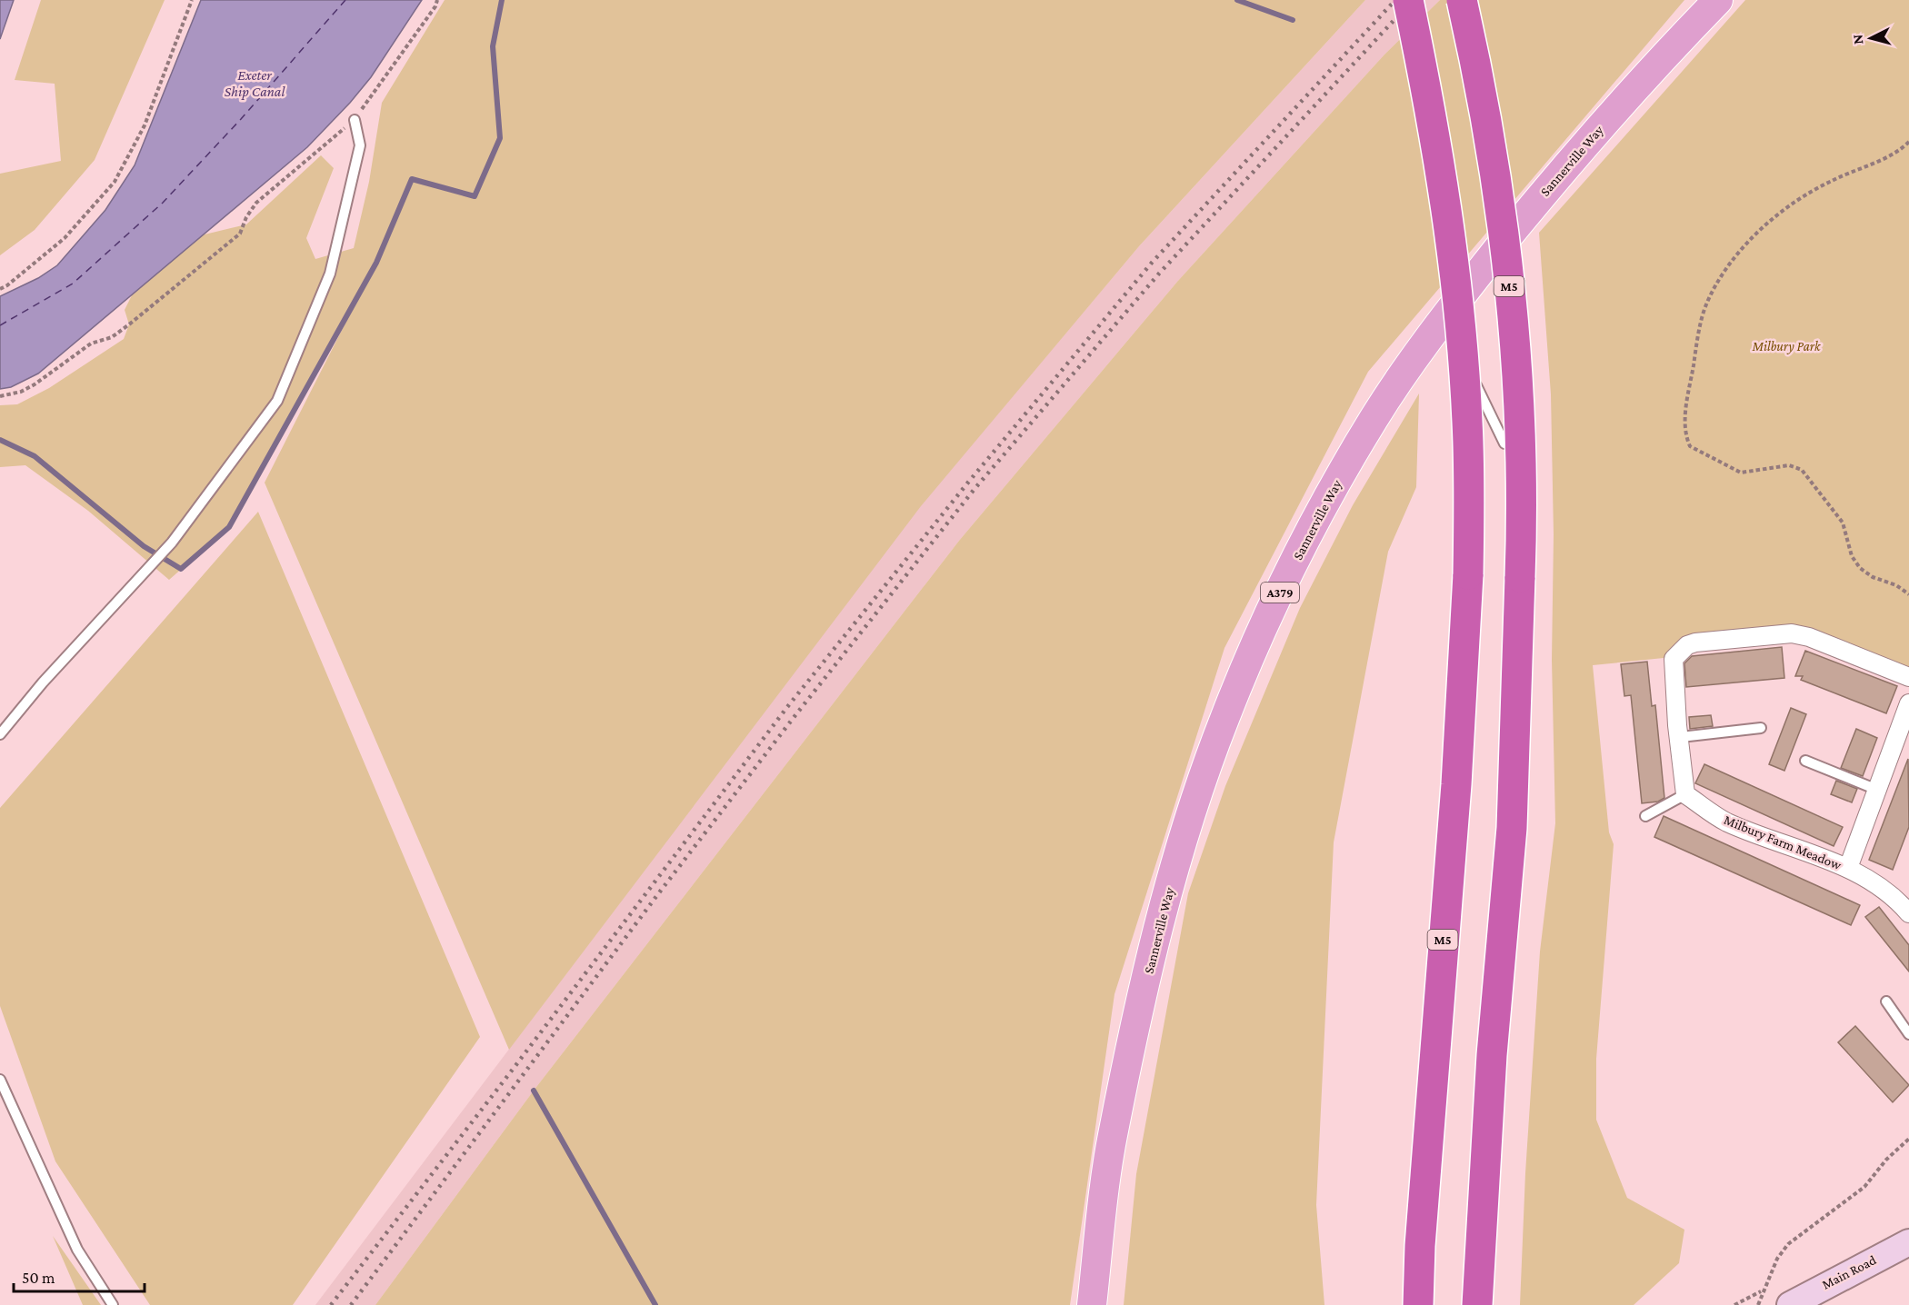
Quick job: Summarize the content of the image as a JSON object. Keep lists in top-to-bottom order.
{
  "streets": {
    "highway": ["M5"],
    "main road": ["Sannerville Way", "A379"],
    "street": ["Milbury Farm Meadow", "Main Road"]
  },
  "water": ["Exeter Ship Canal"],
  "parks": ["Milbury Park"],
  "scale_bar": "50 m",
  "north": "left"
}
